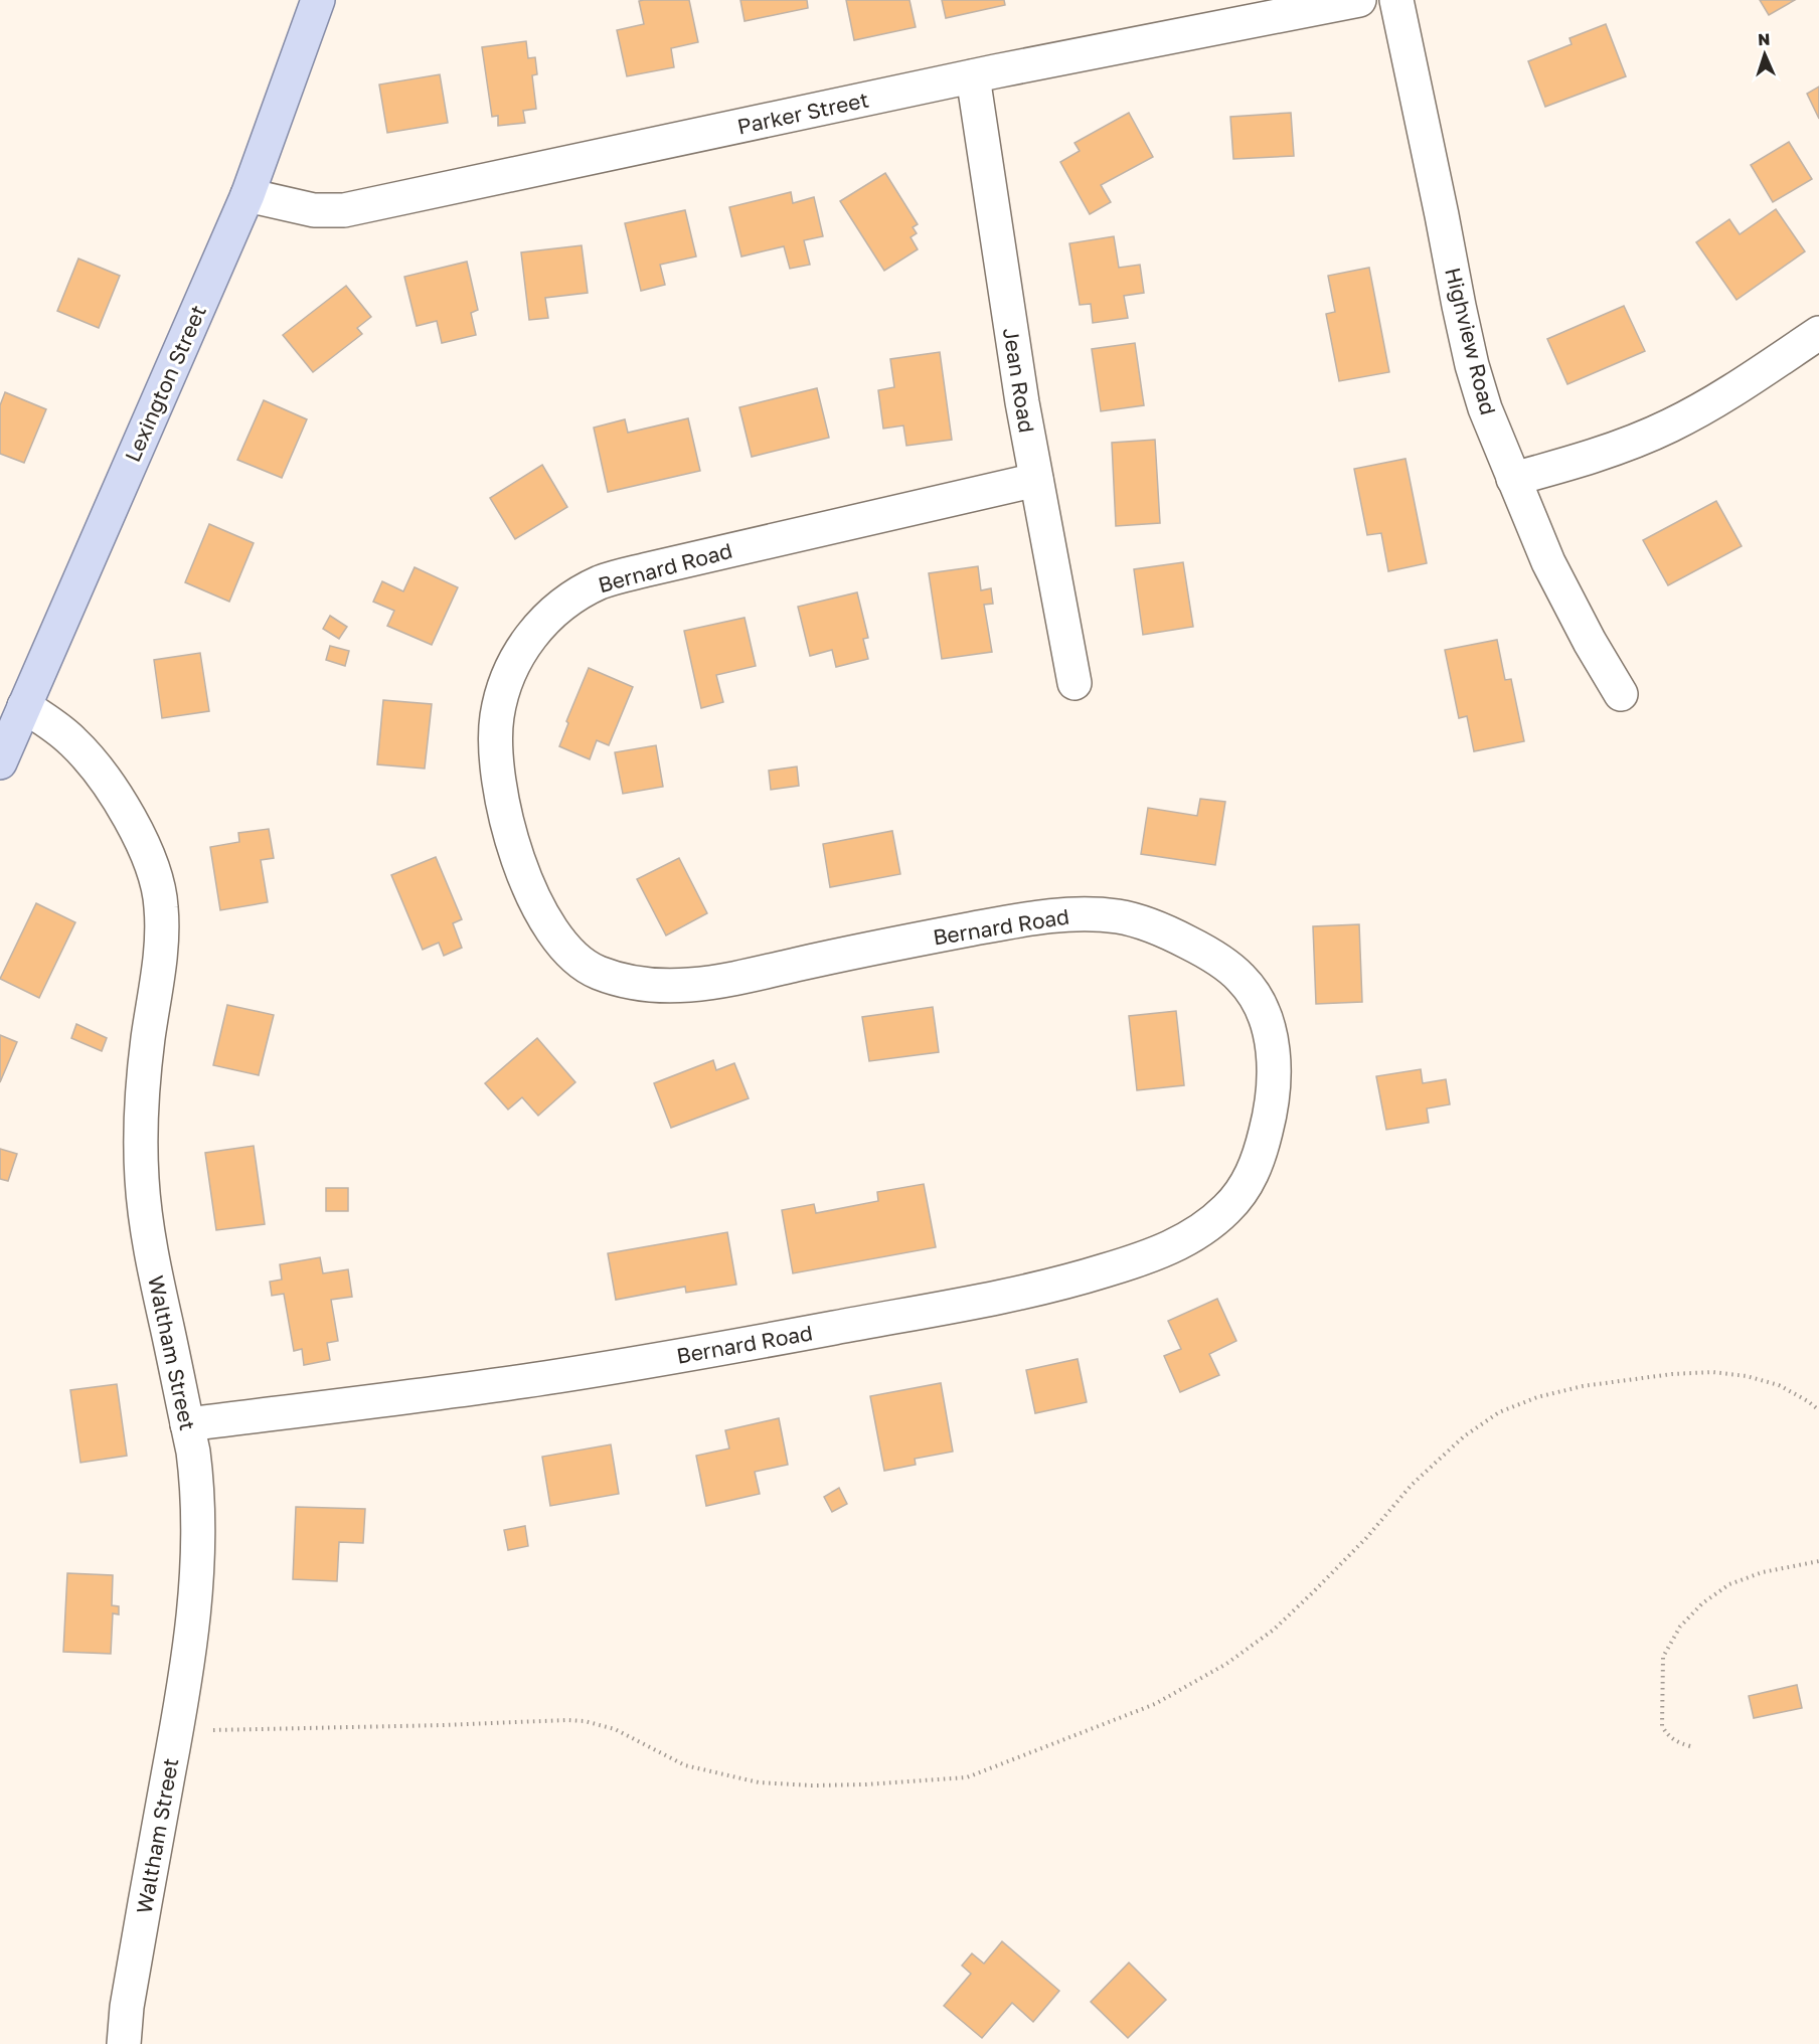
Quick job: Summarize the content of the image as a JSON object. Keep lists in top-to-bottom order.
{
  "streets": {
    "main road": ["Lexington Street"],
    "street": [
      "Parker Street",
      "Highview Road",
      "Jean Road",
      "Bernard Road",
      "Waltham Street"
    ]
  },
  "crossings": [
    ["Parker Street", "Jean Road"],
    ["Parker Street", "Lexington Street"],
    ["Jean Road", "Bernard Road"],
    ["Lexington Street", "Waltham Street"],
    ["Bernard Road", "Waltham Street"]
  ],
  "north": "top"
}
